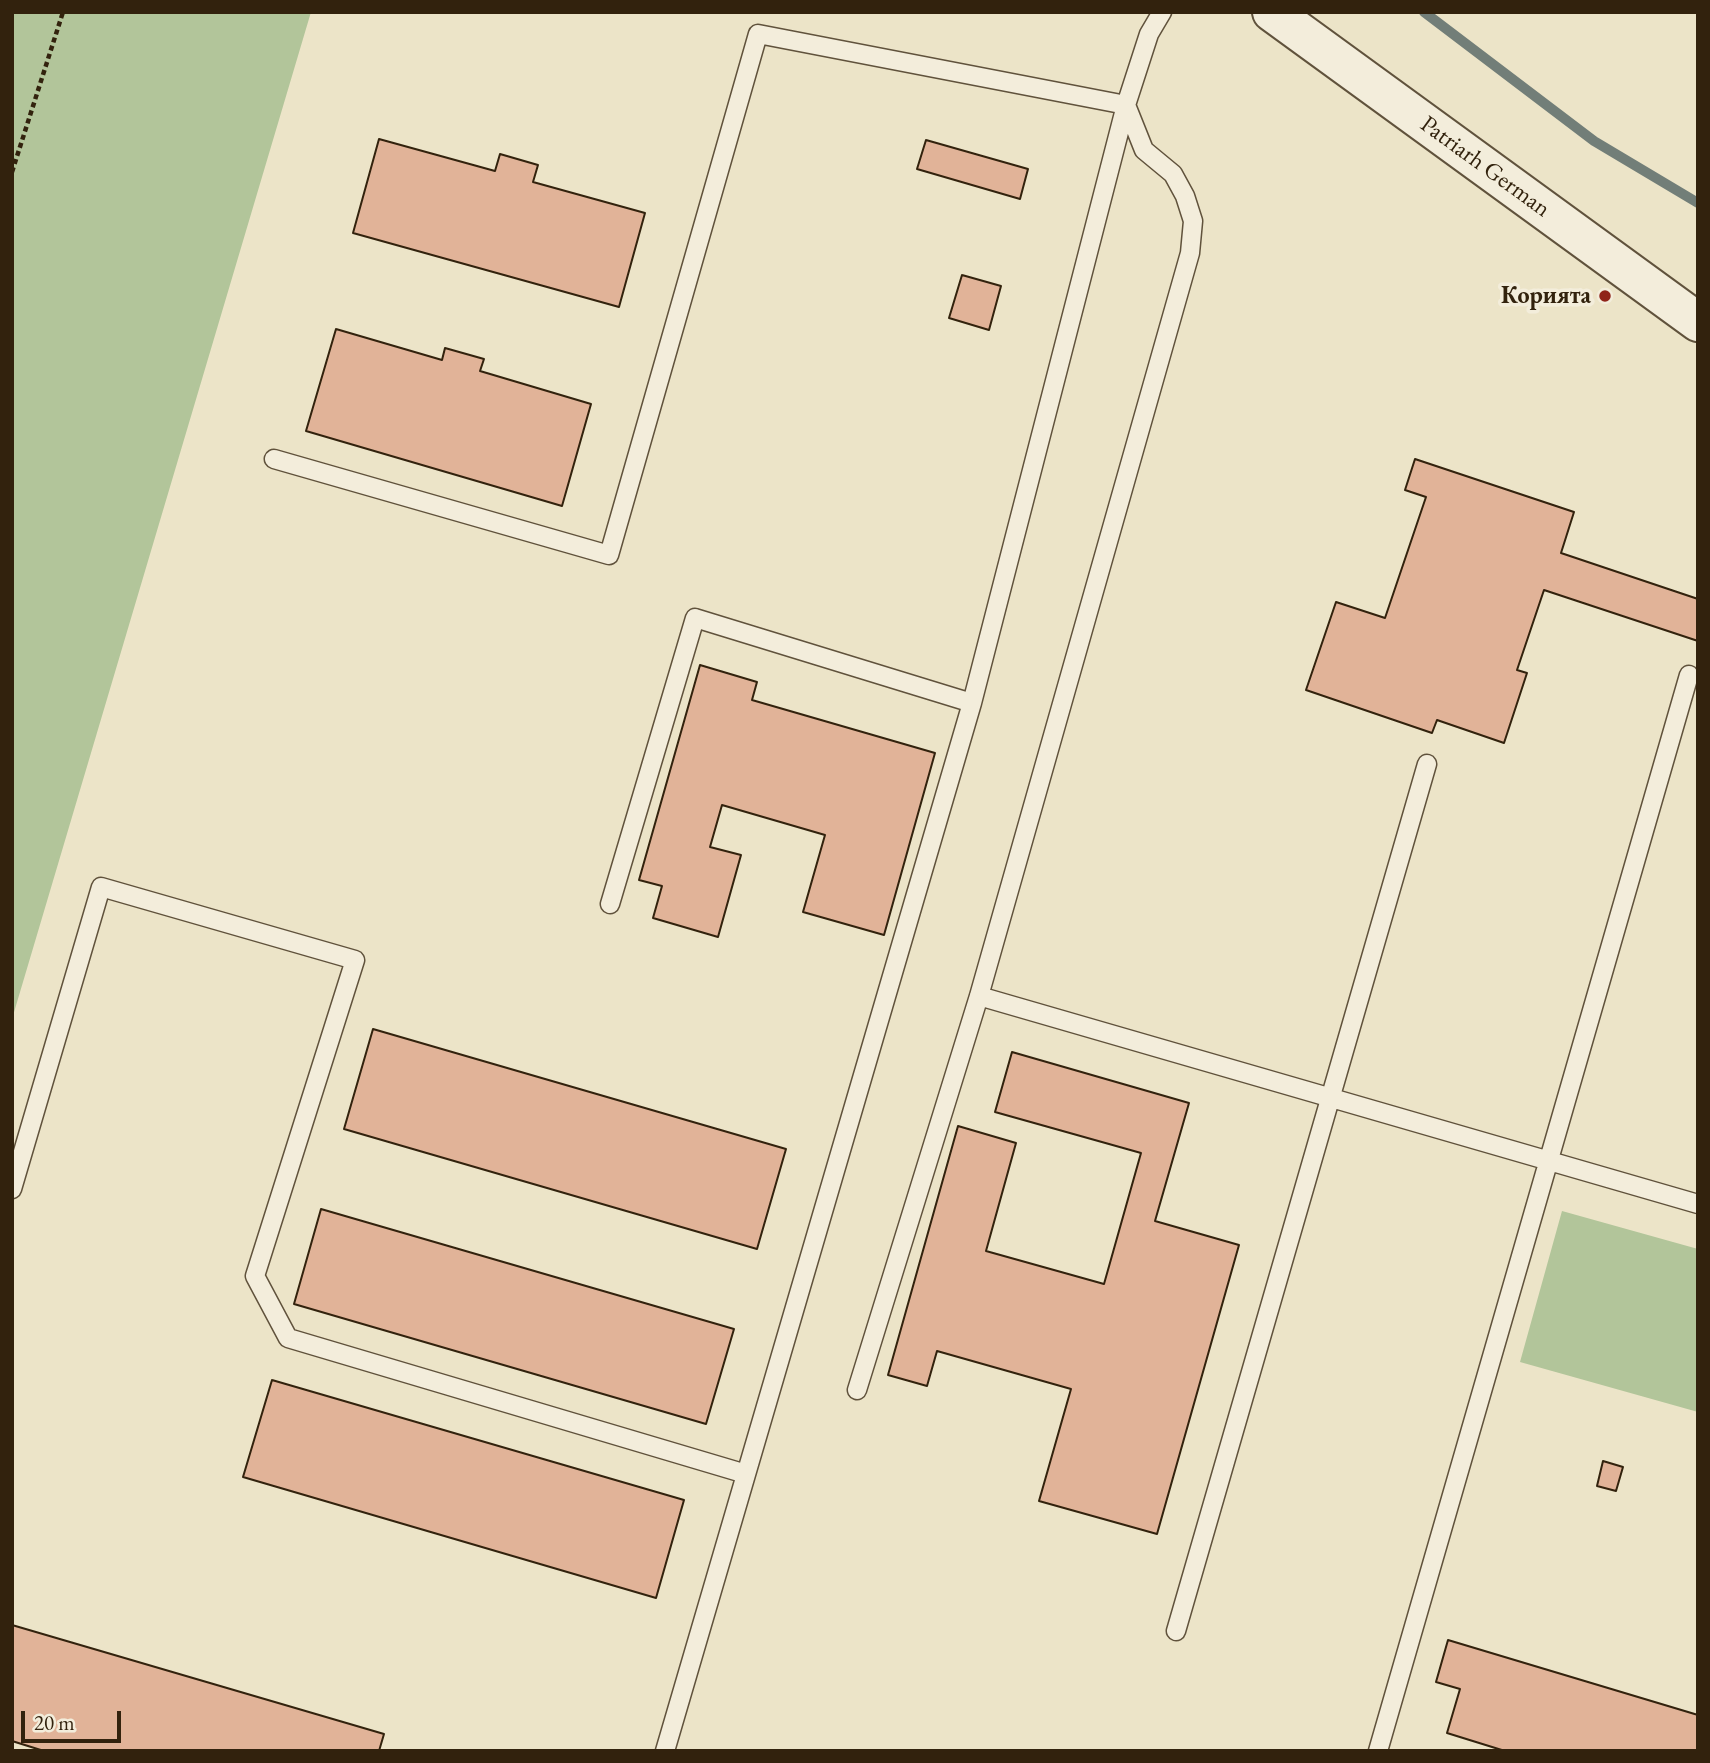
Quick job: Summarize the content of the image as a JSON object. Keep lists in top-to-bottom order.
{
  "streets": {
    "street": ["Patriarh German"]
  },
  "places": ["Корията"],
  "scale_bar": "20 m"
}
